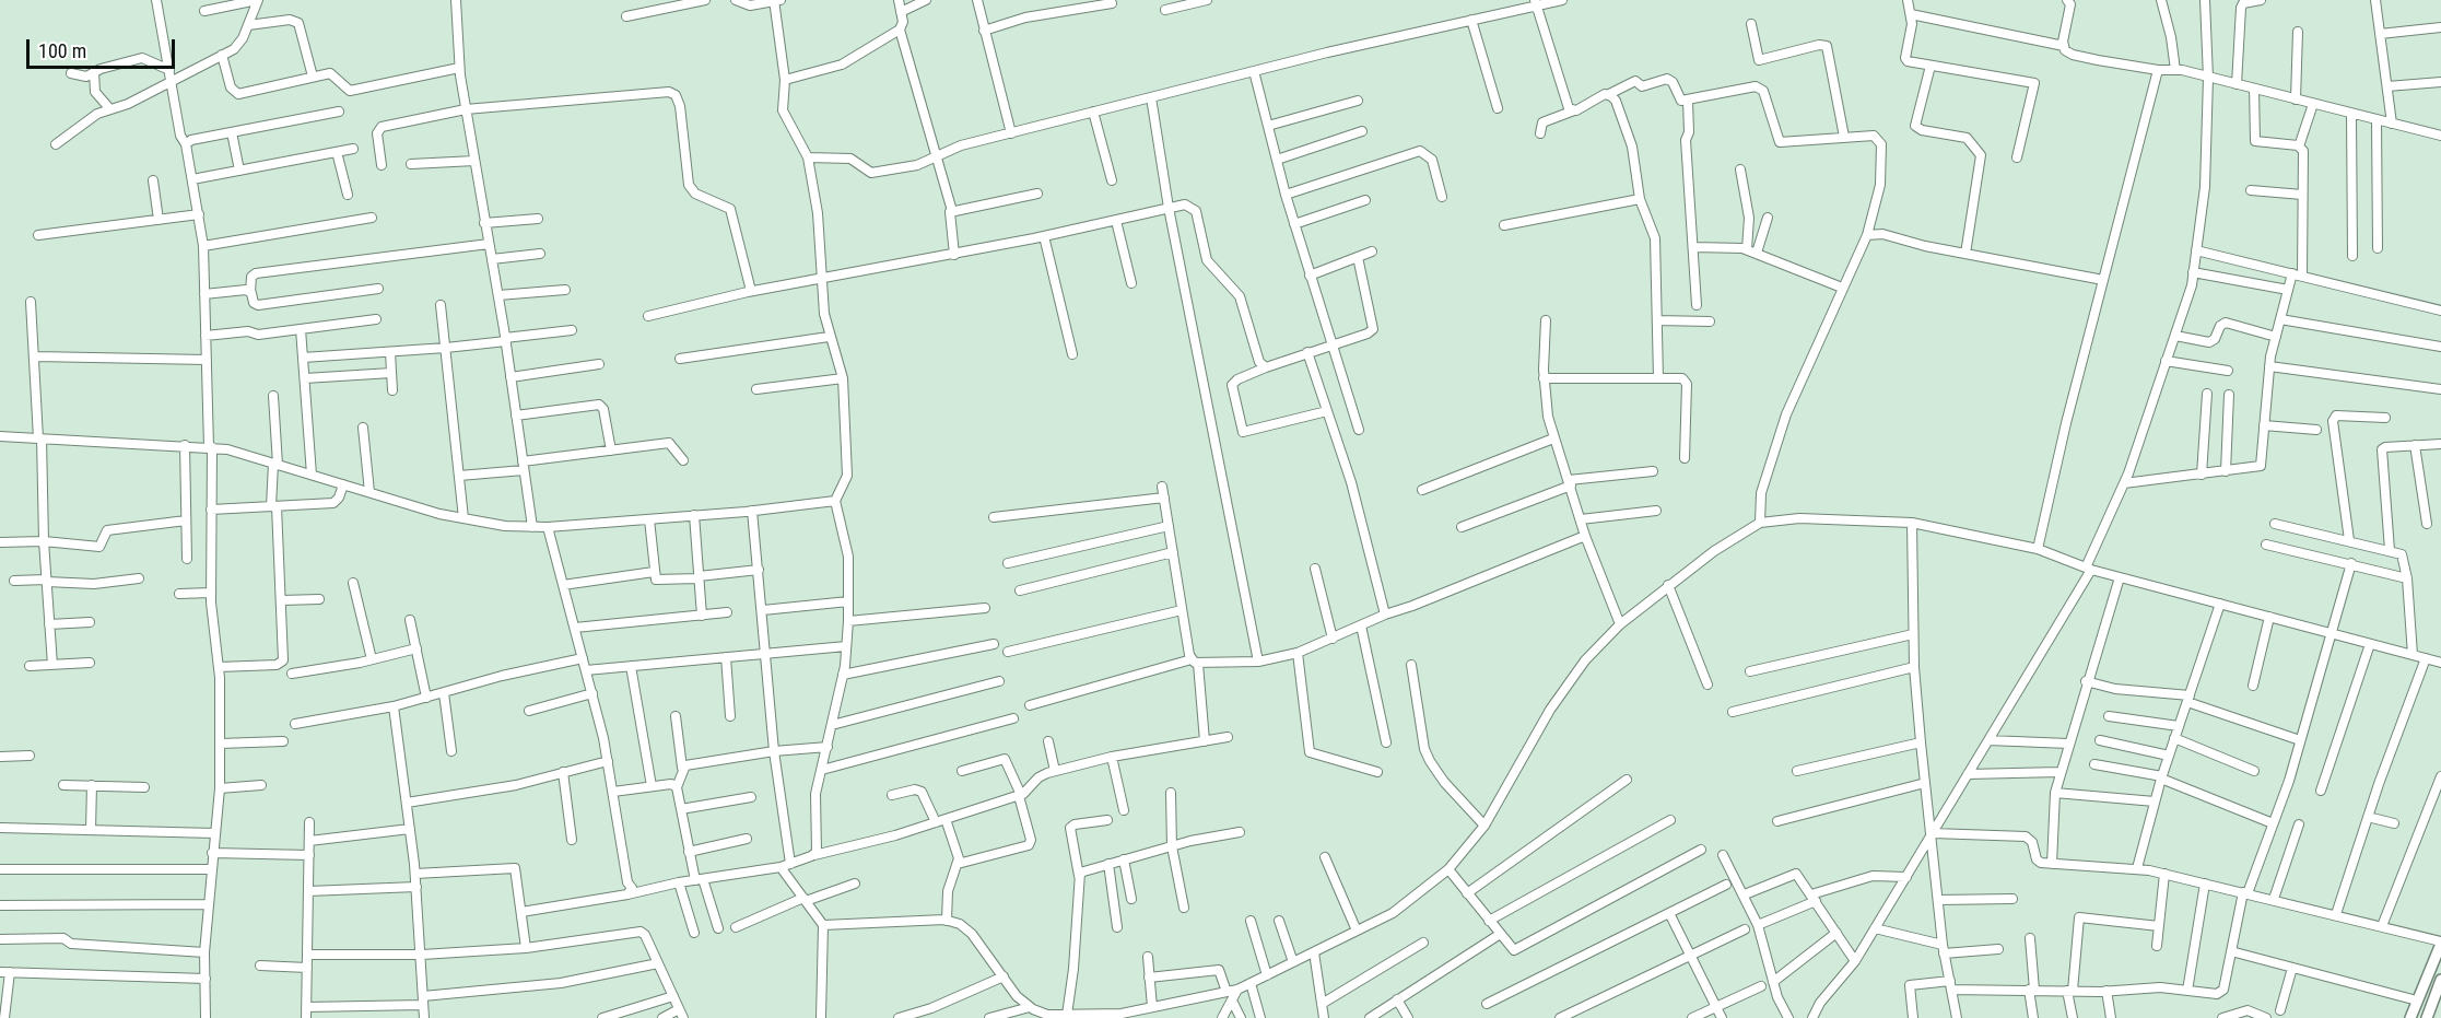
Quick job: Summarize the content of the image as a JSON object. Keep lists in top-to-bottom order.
{
  "scale_bar": "100 m"
}
